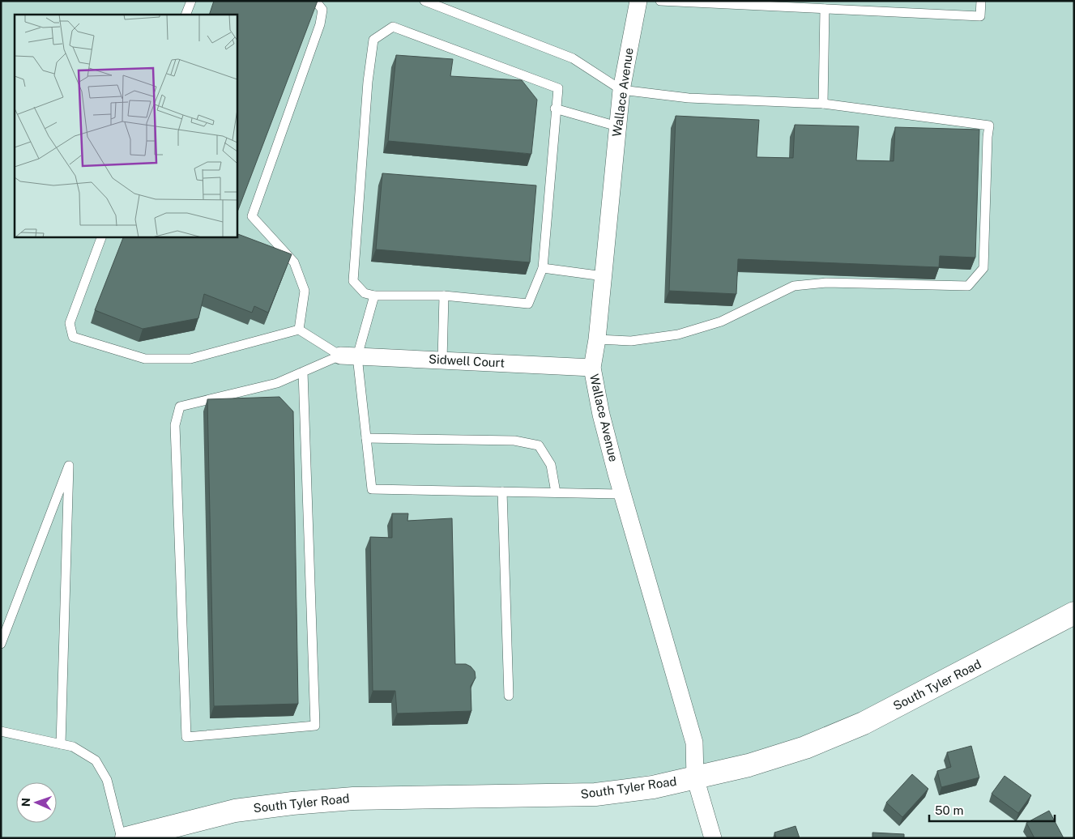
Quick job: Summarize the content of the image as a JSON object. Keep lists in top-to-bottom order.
{
  "streets": {
    "street": ["Wallace Avenue", "Sidwell Court", "South Tyler Road"]
  },
  "crossings": [
    ["Wallace Avenue", "Sidwell Court"],
    ["Wallace Avenue", "South Tyler Road"]
  ],
  "scale_bar": "50 m",
  "north": "left"
}
